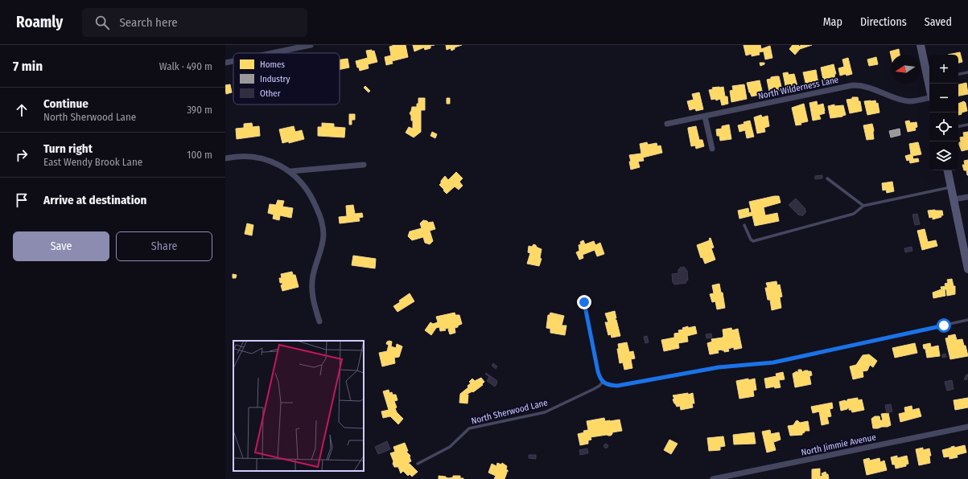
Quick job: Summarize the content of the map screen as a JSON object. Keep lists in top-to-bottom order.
{
  "streets": {
    "street": ["North Wilderness Lane", "North Jimmie Avenue"],
    "lane": ["North Sherwood Lane"]
  },
  "legend": ["Homes", "Industry", "Other"],
  "north": "left",
  "page": {
    "header": "Roamly",
    "search": "Search here",
    "nav": ["Map", "Directions", "Saved"],
    "heading": ["7 min", "Walk · 490 m"],
    "map_buttons": ["+", "−"],
    "list": [
      ["Continue", "North Sherwood Lane", "390 m"],
      ["Turn right", "East Wendy Brook Lane", "100 m"],
      "Arrive at destination"
    ],
    "buttons": ["Save", "Share"]
  }
}
